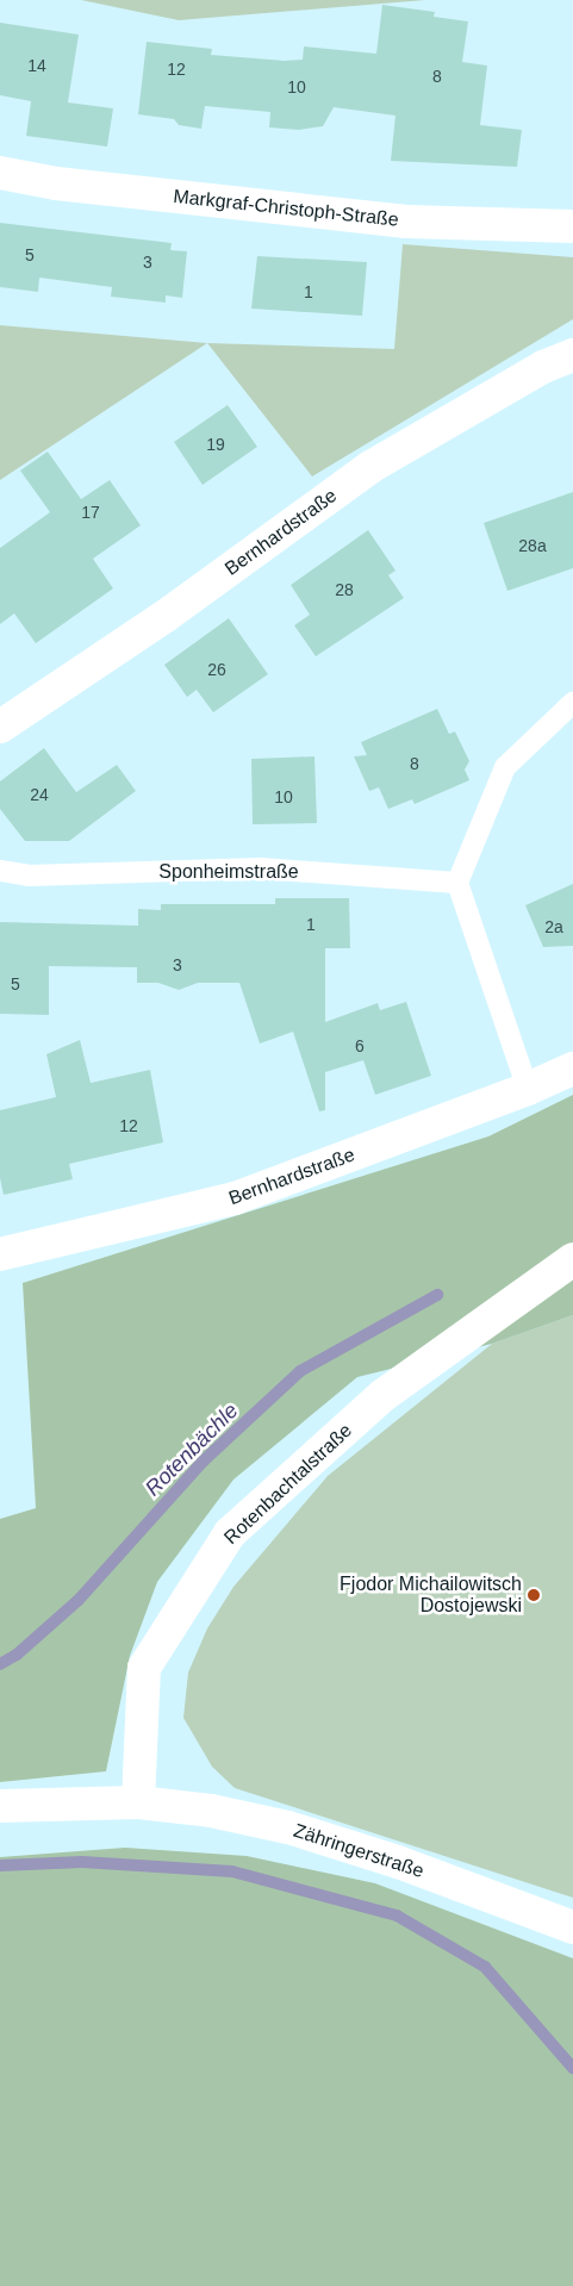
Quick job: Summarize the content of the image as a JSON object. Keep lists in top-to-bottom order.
{
  "streets": {
    "street": [
      "Markgraf-Christoph-Straße",
      "Bernhardstraße",
      "Rotenbachtalstraße",
      "Zähringerstraße"
    ],
    "lane": ["Sponheimstraße"]
  },
  "crossings": [
    ["Rotenbachtalstraße", "Zähringerstraße"]
  ],
  "water": ["Rotenbächle"],
  "places": ["Fjodor Michailowitsch Dostojewski"],
  "house_numbers": [
    "14",
    "12",
    "8",
    "10",
    "5",
    "3",
    "1",
    "19",
    "17",
    "28a",
    "28",
    "26",
    "8",
    "24",
    "10",
    "1",
    "2a",
    "3",
    "5",
    "6",
    "12"
  ]
}
